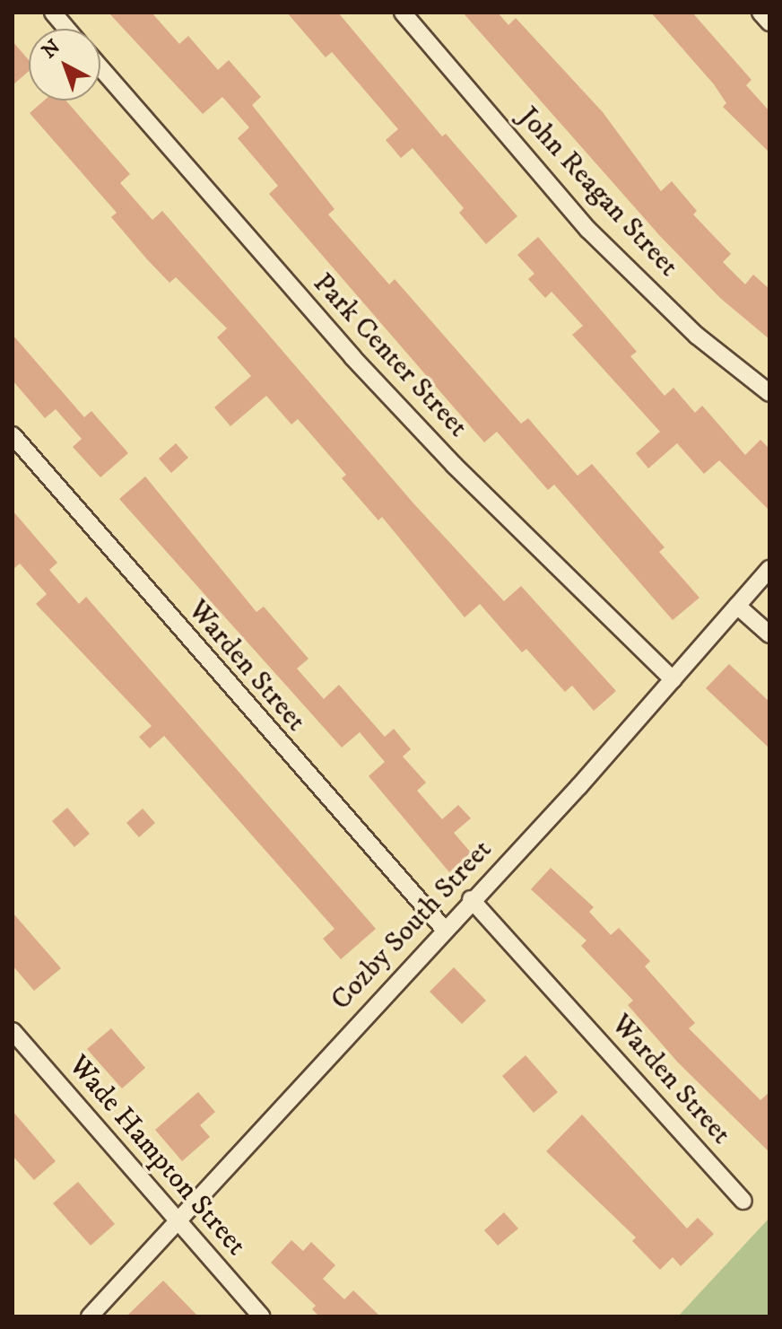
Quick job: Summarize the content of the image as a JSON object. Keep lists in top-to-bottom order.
{
  "streets": {
    "street": [
      "John Reagan Street",
      "Park Center Street",
      "Warden Street",
      "Cozby South Street",
      "Wade Hampton Street"
    ]
  },
  "crossings": [
    ["Park Center Street", "Cozby South Street"],
    ["Warden Street", "Cozby South Street"],
    ["Cozby South Street", "Wade Hampton Street"]
  ],
  "north": "top left"
}
